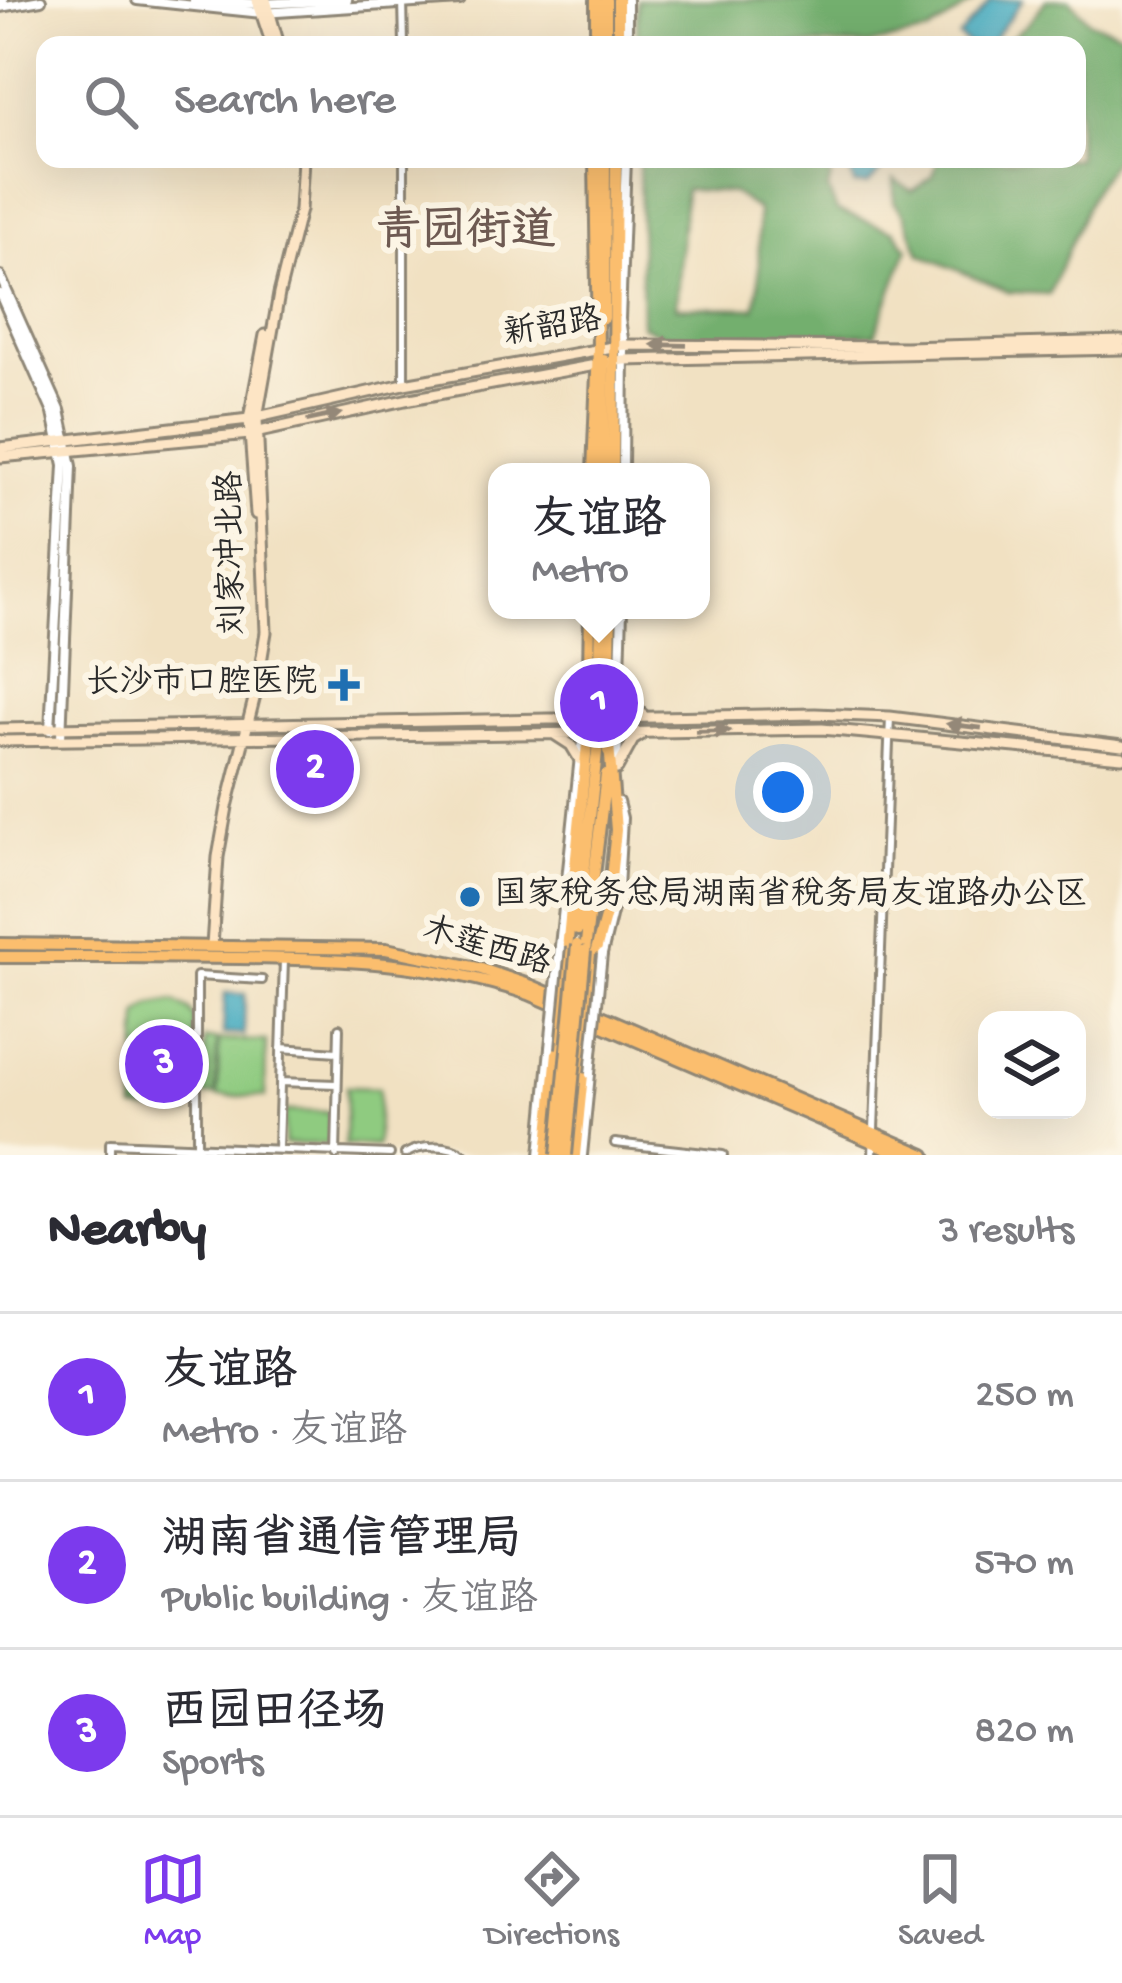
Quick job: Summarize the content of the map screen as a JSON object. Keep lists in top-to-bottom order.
{
  "streets": {
    "main road": ["新韶路", "刘家冲北路", "木莲西路"]
  },
  "crossings": [
    ["新韶路", "刘家冲北路"],
    ["刘家冲北路", "木莲西路"]
  ],
  "districts": ["青园街道"],
  "places": {
    "health": ["长沙市口腔医院"],
    "other": ["国家税务总局湖南省税务局友谊路办公区"]
  },
  "page": {
    "search": "Search here",
    "popup": ["友谊路", "Metro"],
    "pins": ["1", "2", "3"],
    "heading": ["Nearby", "3 results"],
    "list": [
      {
        "mark": "1",
        "name": "友谊路",
        "note": "Metro · 友谊路",
        "value": "250 m"
      },
      {
        "mark": "2",
        "name": "湖南省通信管理局",
        "note": "Public building · 友谊路",
        "value": "570 m"
      },
      {
        "mark": "3",
        "name": "西园田径场",
        "note": "Sports",
        "value": "820 m"
      }
    ],
    "nav": ["Map", "Directions", "Saved"]
  }
}
